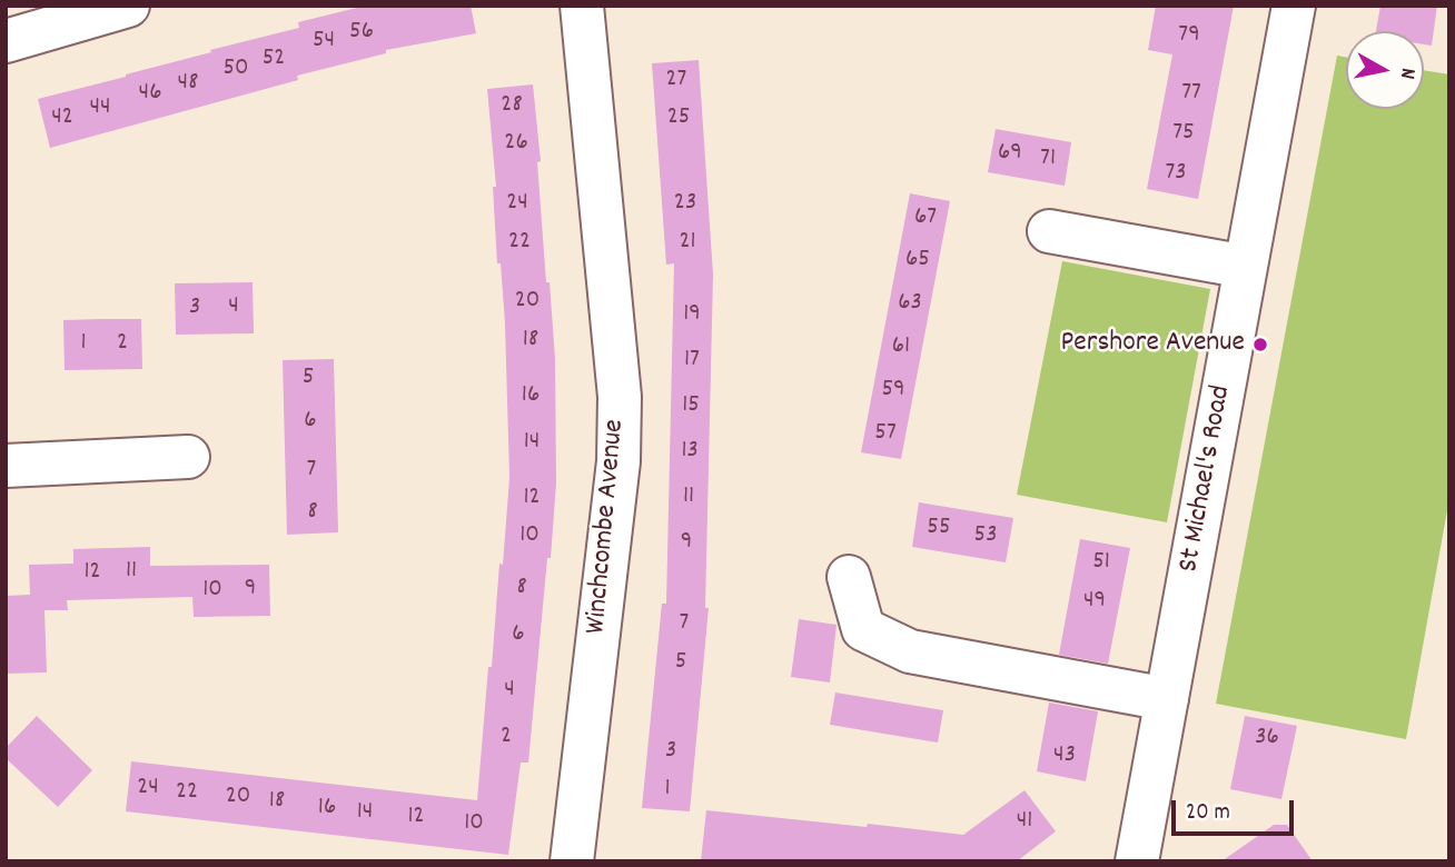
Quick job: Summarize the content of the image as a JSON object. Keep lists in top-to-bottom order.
{
  "streets": {
    "street": ["St Michael's Road", "Winchcombe Avenue"]
  },
  "places": ["Pershore Avenue"],
  "house_numbers": [
    "56",
    "79",
    "54",
    "52",
    "50",
    "27",
    "48",
    "46",
    "77",
    "28",
    "44",
    "42",
    "25",
    "75",
    "26",
    "69",
    "71",
    "73",
    "24",
    "23",
    "67",
    "22",
    "21",
    "65",
    "20",
    "63",
    "4",
    "3",
    "19",
    "18",
    "1",
    "2",
    "61",
    "17",
    "5",
    "59",
    "16",
    "15",
    "6",
    "57",
    "14",
    "13",
    "7",
    "11",
    "12",
    "8",
    "55",
    "10",
    "53",
    "9",
    "51",
    "11",
    "12",
    "8",
    "9",
    "10",
    "49",
    "7",
    "6",
    "5",
    "4",
    "2",
    "36",
    "3",
    "43",
    "24",
    "1",
    "22",
    "20",
    "18",
    "16",
    "14",
    "12",
    "41",
    "10"
  ],
  "scale_bar": "20 m",
  "north": "right"
}
